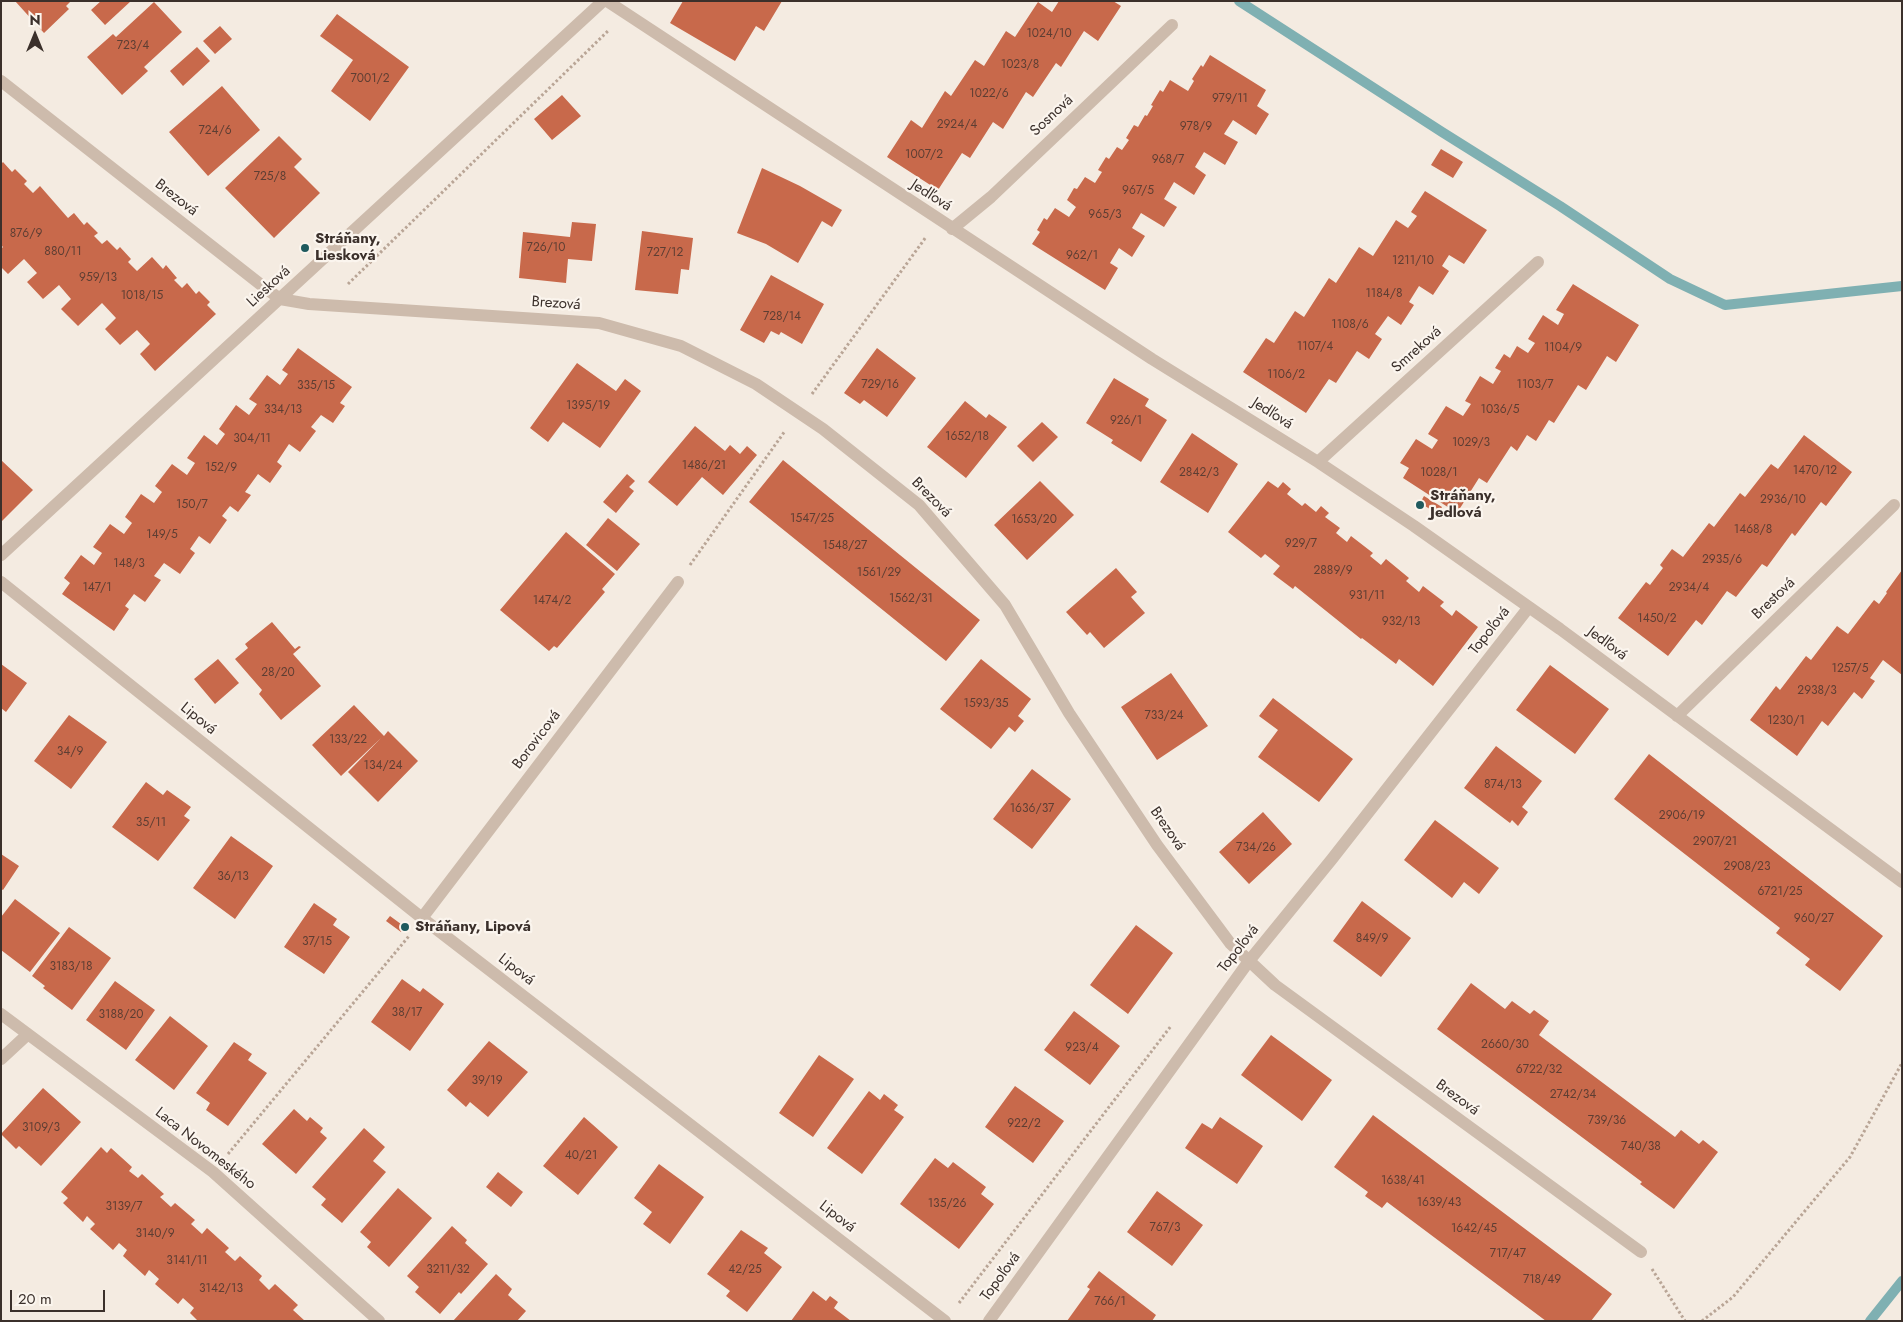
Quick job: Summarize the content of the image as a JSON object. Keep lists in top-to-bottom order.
{
  "streets": {
    "street": [
      "Sosnová",
      "Jedľová",
      "Brezová",
      "Liesková",
      "Smreková",
      "Brestová",
      "Topoľová",
      "Lipová",
      "Borovicová",
      "Laca Novomeského"
    ]
  },
  "crossings": [
    ["Sosnová", "Jedľová"],
    ["Jedľová", "Liesková"],
    ["Jedľová", "Smreková"],
    ["Jedľová", "Brestová"],
    ["Jedľová", "Topoľová"],
    ["Brezová", "Liesková"],
    ["Brezová", "Topoľová"],
    ["Lipová", "Borovicová"]
  ],
  "places": ["Stráňany, Liesková", "Stráňany, Jedlová", "Stráňany, Lipová"],
  "house_numbers": [
    "1024/10",
    "723/4",
    "1023/8",
    "7001/2",
    "1022/6",
    "979/11",
    "2924/4",
    "978/9",
    "724/6",
    "1007/2",
    "968/7",
    "725/8",
    "967/5",
    "965/3",
    "876/9",
    "726/10",
    "880/11",
    "727/12",
    "962/1",
    "1211/10",
    "959/13",
    "1184/8",
    "1018/15",
    "728/14",
    "1108/6",
    "1107/4",
    "1104/9",
    "1106/2",
    "729/16",
    "1103/7",
    "335/15",
    "1395/19",
    "334/13",
    "1036/5",
    "926/1",
    "1652/18",
    "304/11",
    "1029/3",
    "1486/21",
    "152/9",
    "1470/12",
    "2842/3",
    "1028/1",
    "2936/10",
    "150/7",
    "1547/25",
    "1653/20",
    "1468/8",
    "149/5",
    "929/7",
    "1548/27",
    "2935/6",
    "148/3",
    "2889/9",
    "1561/29",
    "147/1",
    "2934/4",
    "931/11",
    "1562/31",
    "1474/2",
    "1450/2",
    "932/13",
    "1257/5",
    "28/20",
    "2938/3",
    "1593/35",
    "733/24",
    "1230/1",
    "133/22",
    "34/9",
    "134/24",
    "874/13",
    "1636/37",
    "2906/19",
    "35/11",
    "2907/21",
    "734/26",
    "2908/23",
    "36/13",
    "6721/25",
    "960/27",
    "849/9",
    "37/15",
    "3183/18",
    "38/17",
    "3188/20",
    "2660/30",
    "923/4",
    "6722/32",
    "39/19",
    "2742/34",
    "739/36",
    "922/2",
    "3109/3",
    "740/38",
    "40/21",
    "1638/41",
    "1639/43",
    "135/26",
    "3139/7",
    "767/3",
    "1642/45",
    "3140/9",
    "717/47",
    "3141/11",
    "3211/32",
    "42/25",
    "718/49",
    "3142/13",
    "766/1"
  ],
  "scale_bar": "20 m",
  "north": "top"
}
